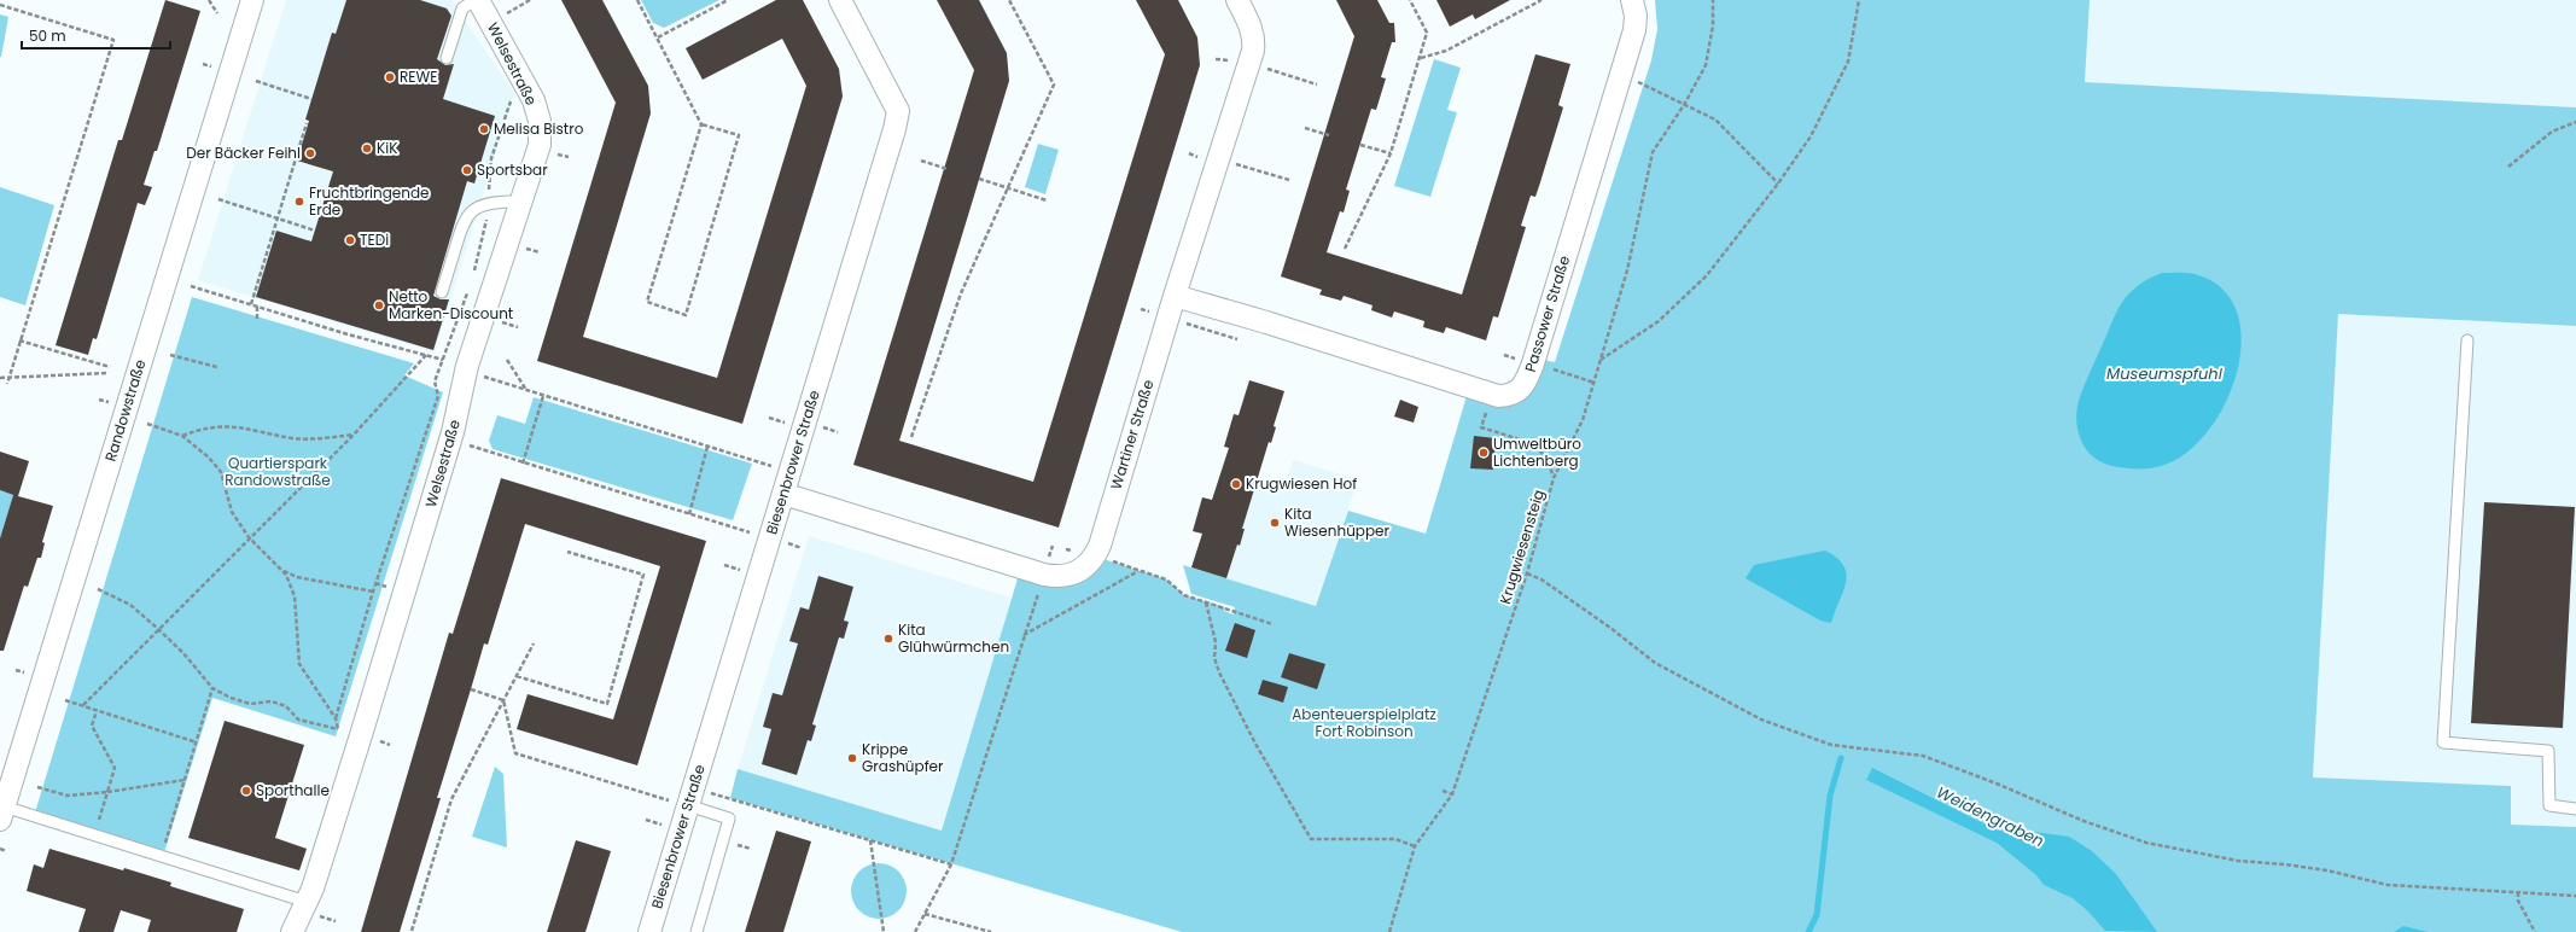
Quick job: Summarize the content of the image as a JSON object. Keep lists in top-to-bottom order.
{
  "streets": {
    "street": [
      "Welsestraße",
      "Passower Straße",
      "Randowstraße",
      "Wartiner Straße",
      "Biesenbrower Straße"
    ],
    "path": ["Krugwiesensteig"]
  },
  "crossings": [
    ["Passower Straße", "Wartiner Straße"]
  ],
  "water": ["Museumspfuhl", "Weidengraben"],
  "parks": ["Quartierspark Randowstraße", "Abenteuerspielplatz Fort Robinson"],
  "places": [
    "REWE",
    "Melisa Bistro",
    "KiK",
    "Der Bäcker Feihl",
    "Sportsbar",
    "Fruchtbringende Erde",
    "TEDi",
    "Netto Marken-Discount",
    "Umweltbüro Lichtenberg",
    "Krugwiesen Hof",
    "Kita Wiesenhüpper",
    "Kita Glühwürmchen",
    "Krippe Grashüpfer",
    "Sporthalle"
  ],
  "scale_bar": "50 m"
}
